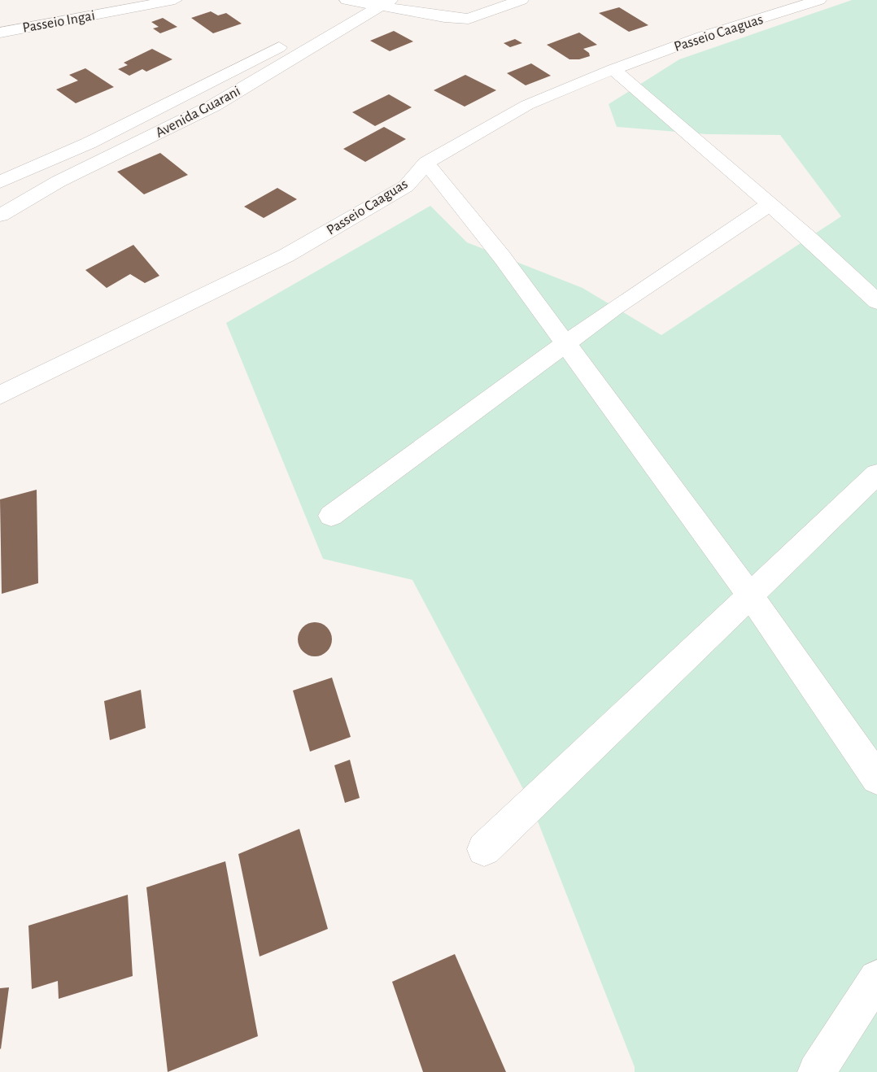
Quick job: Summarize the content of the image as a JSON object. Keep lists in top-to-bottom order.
{
  "streets": {
    "street": ["Passeio Ingai", "Passeio Caaguas", "Avenida Guarani"]
  }
}
